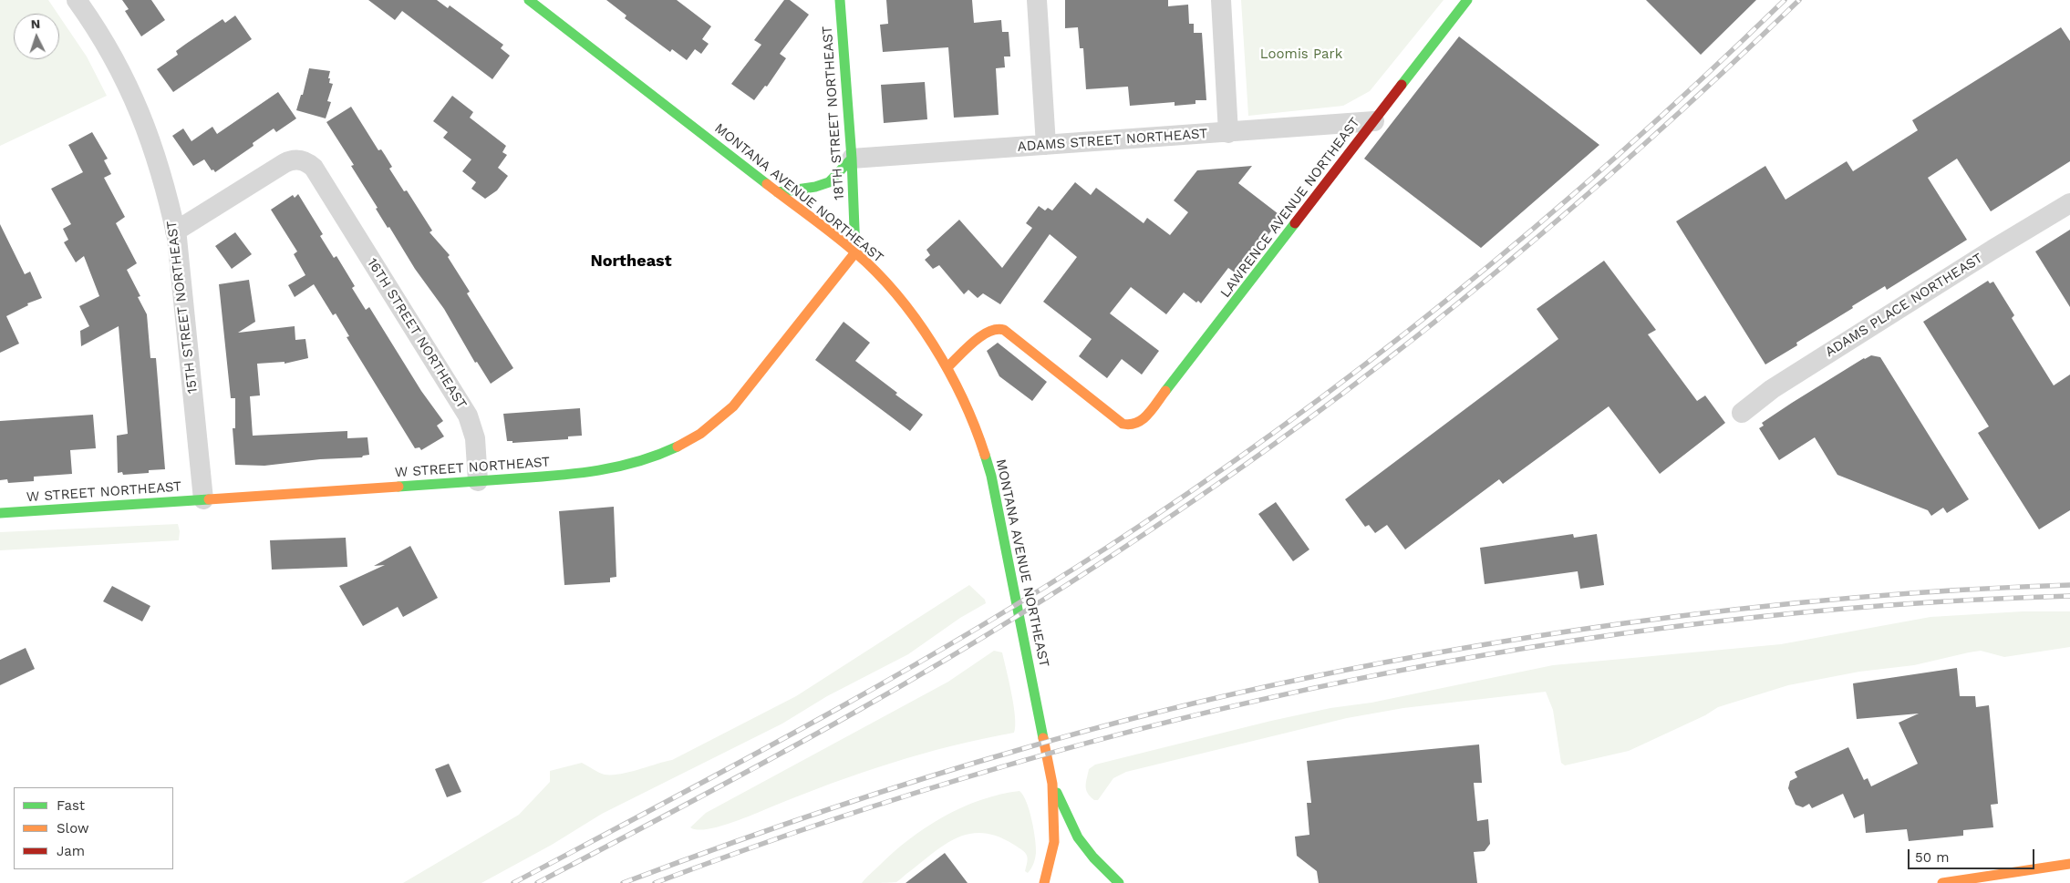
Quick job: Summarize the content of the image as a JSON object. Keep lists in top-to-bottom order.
{
  "streets": {
    "main road": [
      "18TH STREET NORTHEAST",
      "MONTANA AVENUE NORTHEAST",
      "LAWRENCE AVENUE NORTHEAST",
      "W STREET NORTHEAST"
    ],
    "street": [
      "ADAMS STREET NORTHEAST",
      "ADAMS PLACE NORTHEAST",
      "15TH STREET NORTHEAST",
      "16TH STREET NORTHEAST"
    ]
  },
  "crossings": [
    ["18TH STREET NORTHEAST", "ADAMS STREET NORTHEAST"],
    ["18TH STREET NORTHEAST", "MONTANA AVENUE NORTHEAST"],
    ["18TH STREET NORTHEAST", "W STREET NORTHEAST"],
    ["ADAMS STREET NORTHEAST", "LAWRENCE AVENUE NORTHEAST"],
    ["MONTANA AVENUE NORTHEAST", "LAWRENCE AVENUE NORTHEAST"],
    ["MONTANA AVENUE NORTHEAST", "W STREET NORTHEAST"],
    ["15TH STREET NORTHEAST", "16TH STREET NORTHEAST"],
    ["15TH STREET NORTHEAST", "W STREET NORTHEAST"],
    ["16TH STREET NORTHEAST", "W STREET NORTHEAST"]
  ],
  "districts": ["Northeast"],
  "parks": ["Loomis Park"],
  "legend": ["Fast", "Slow", "Jam"],
  "scale_bar": "50 m",
  "north": "top"
}
